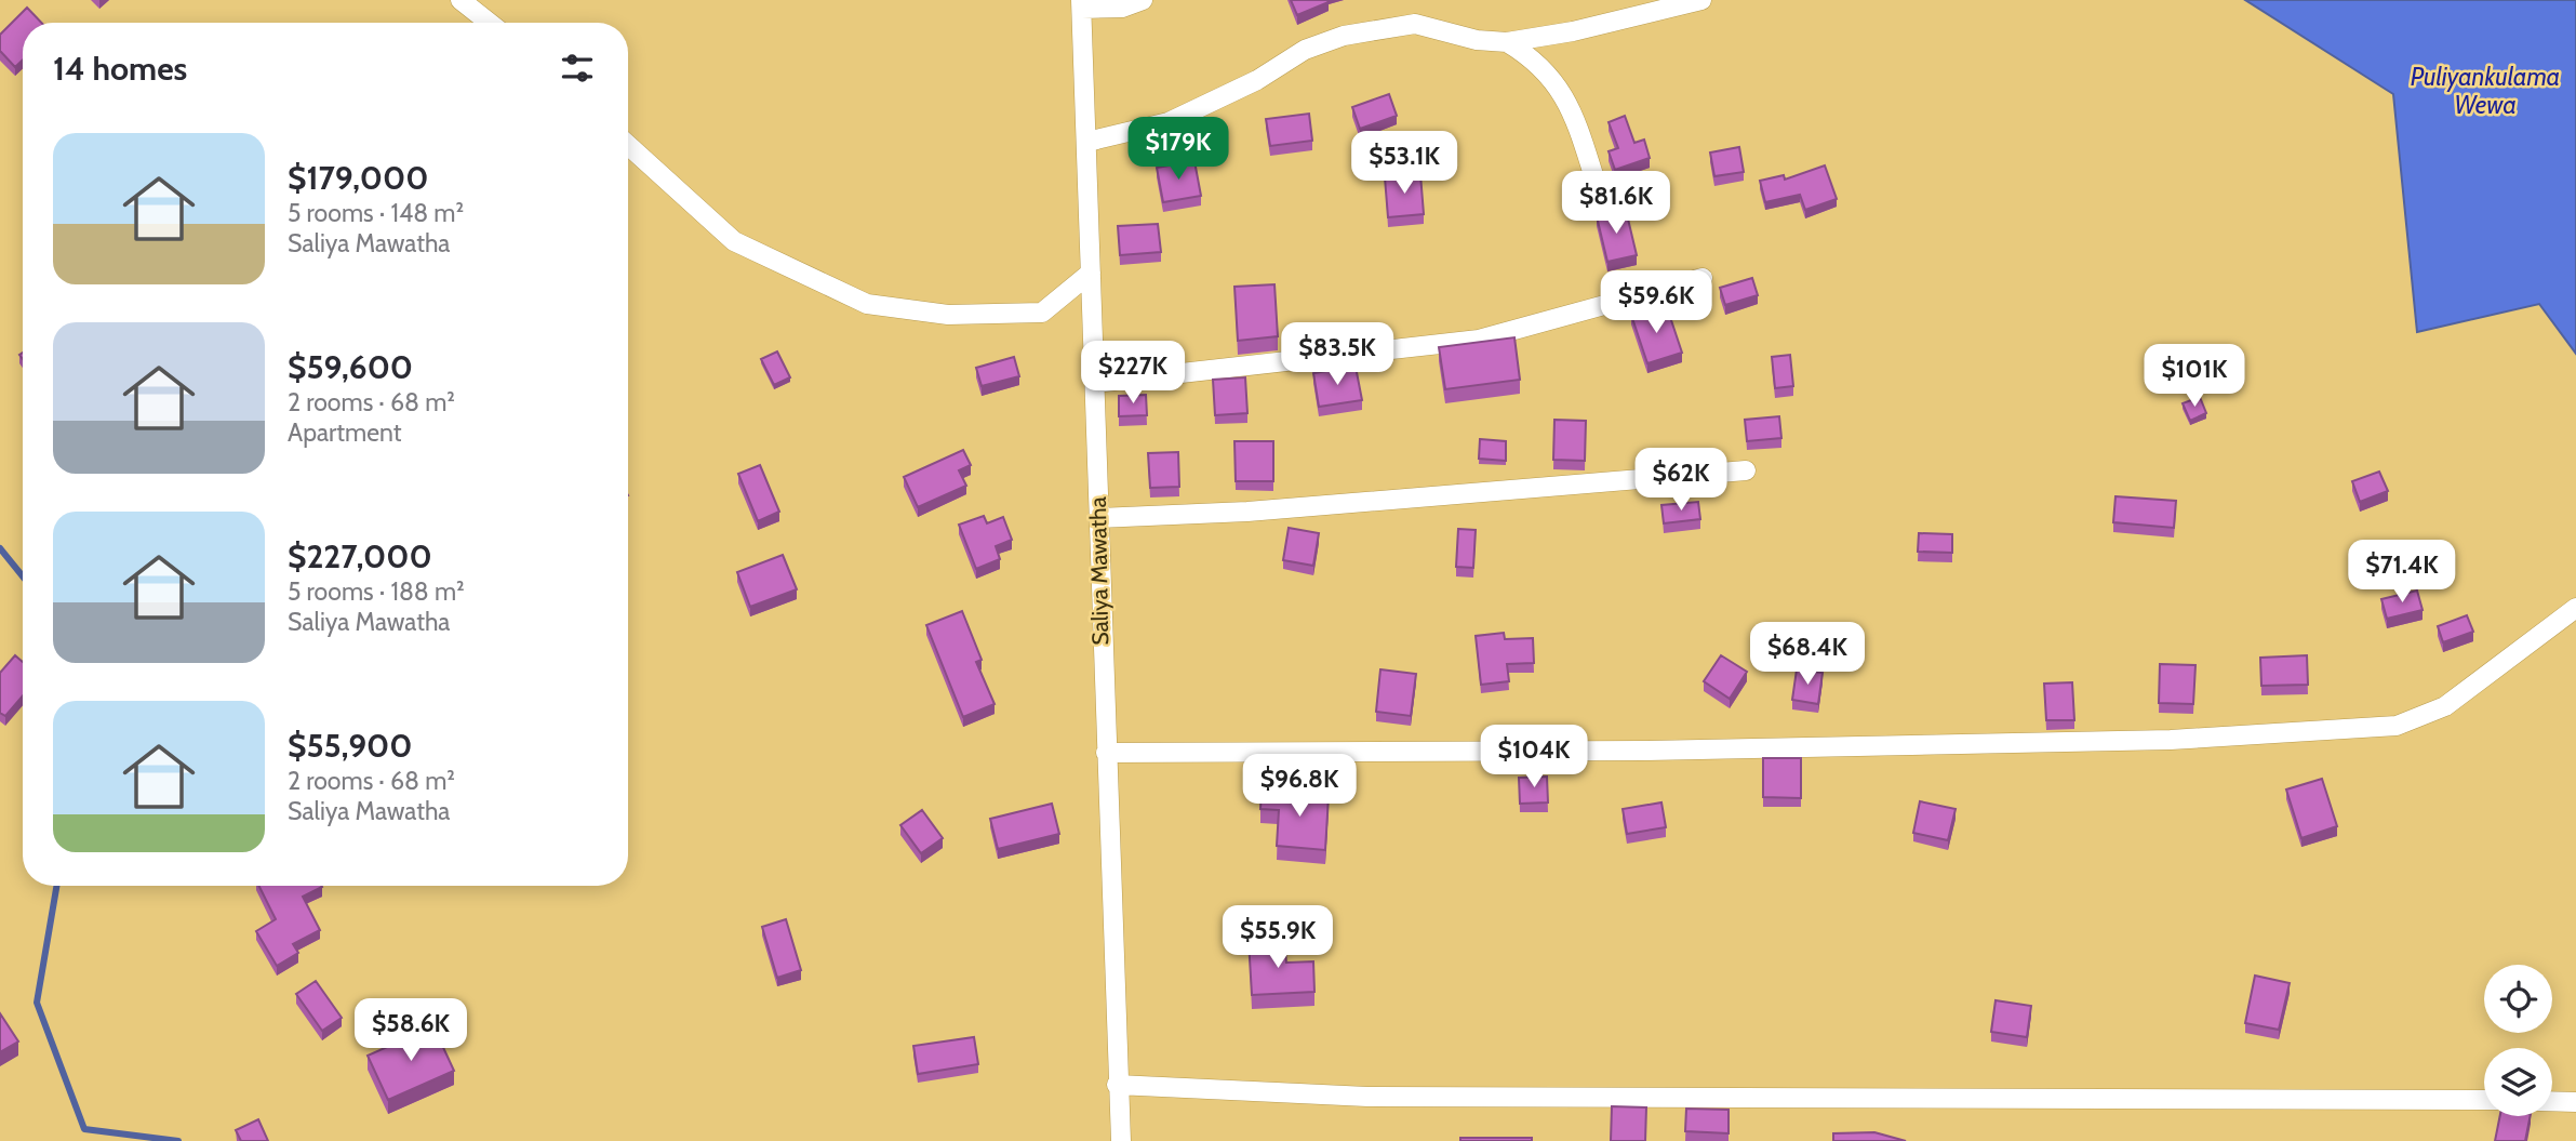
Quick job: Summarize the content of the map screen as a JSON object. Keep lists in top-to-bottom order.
{
  "streets": {
    "street": ["Saliya Mawatha"]
  },
  "water": ["Puliyankulama Wewa"],
  "page": {
    "heading": "14 homes",
    "list": [
      {
        "name": "$179,000",
        "note": "5 rooms · 148 m² · Saliya Mawatha"
      },
      {
        "name": "$59,600",
        "note": "2 rooms · 68 m² · Apartment"
      },
      {
        "name": "$227,000",
        "note": "5 rooms · 188 m² · Saliya Mawatha"
      },
      {
        "name": "$55,900",
        "note": "2 rooms · 68 m² · Saliya Mawatha"
      }
    ],
    "price": [
      "$179K",
      "$53.1K",
      "$81.6K",
      "$59.6K",
      "$83.5K",
      "$227K",
      "$101K",
      "$62K",
      "$71.4K",
      "$68.4K",
      "$104K",
      "$96.8K",
      "$55.9K",
      "$58.6K"
    ]
  }
}
